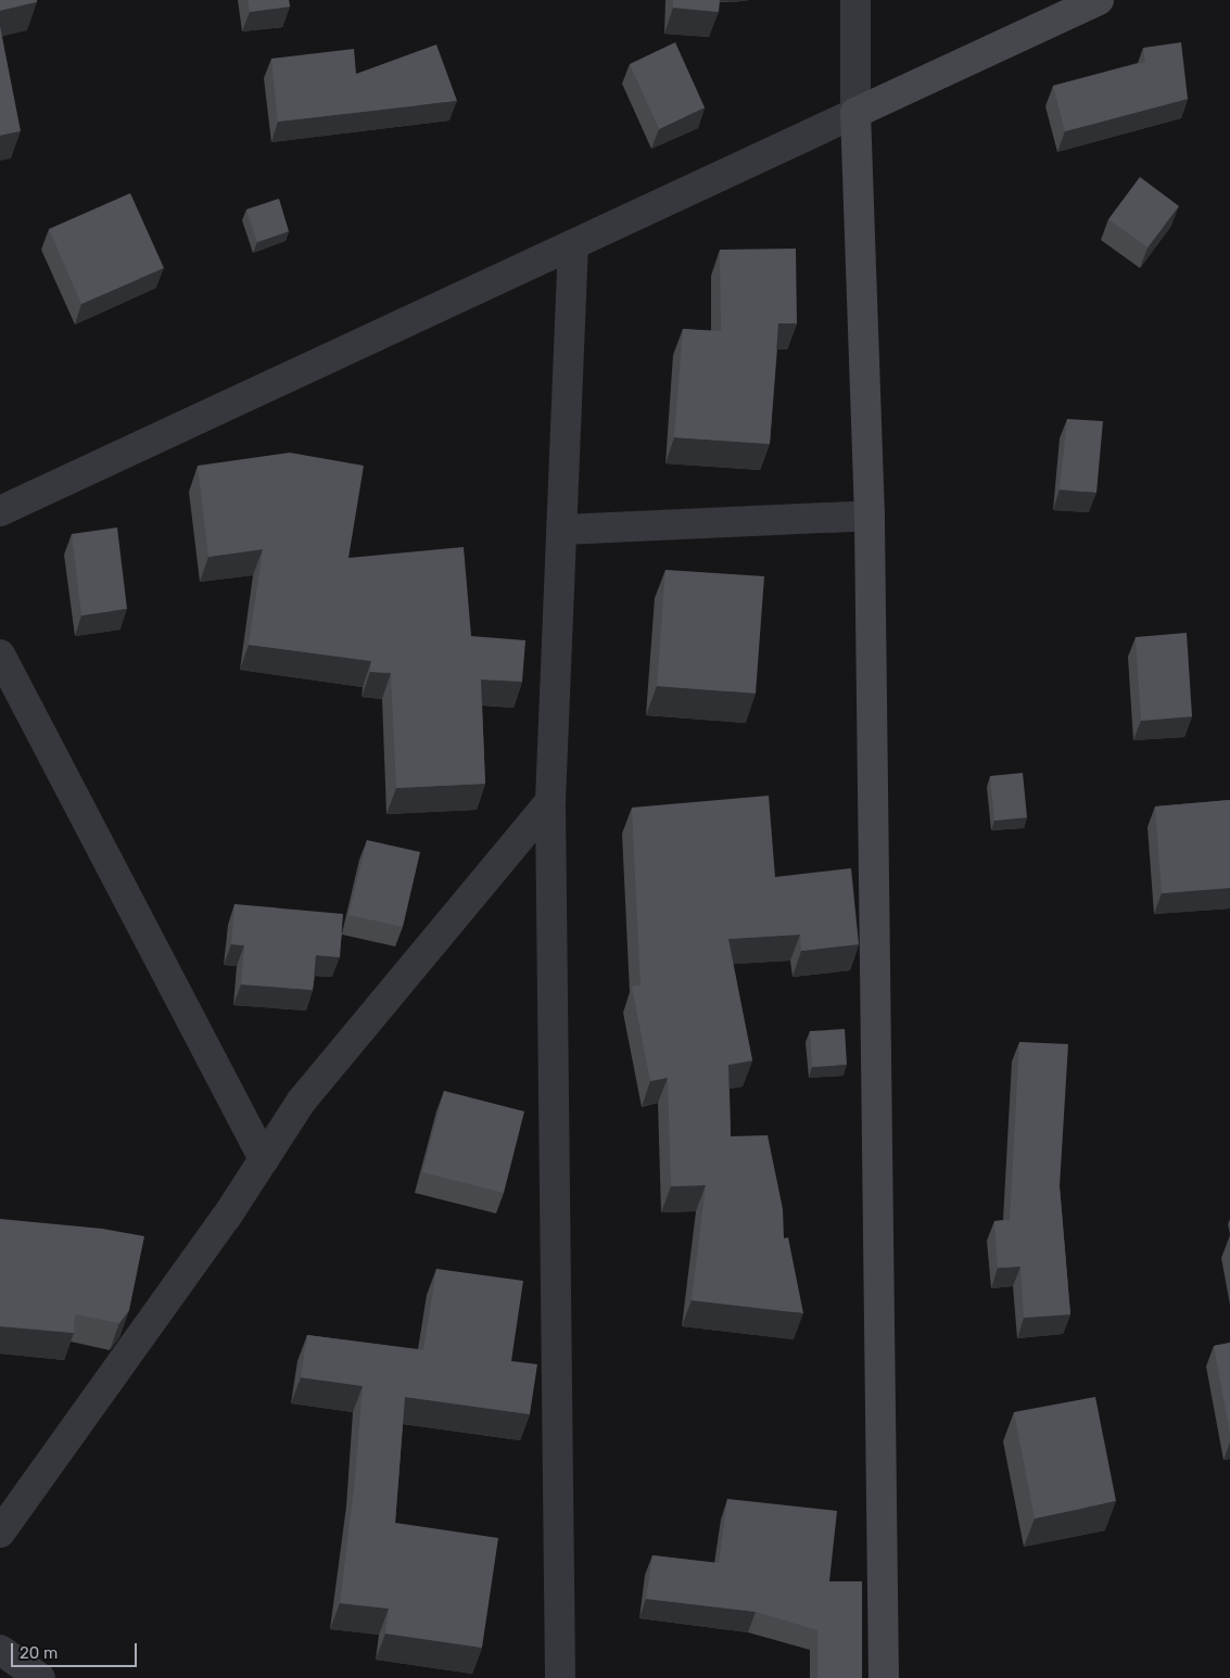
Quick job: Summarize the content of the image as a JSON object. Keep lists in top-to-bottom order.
{
  "scale_bar": "20 m"
}
